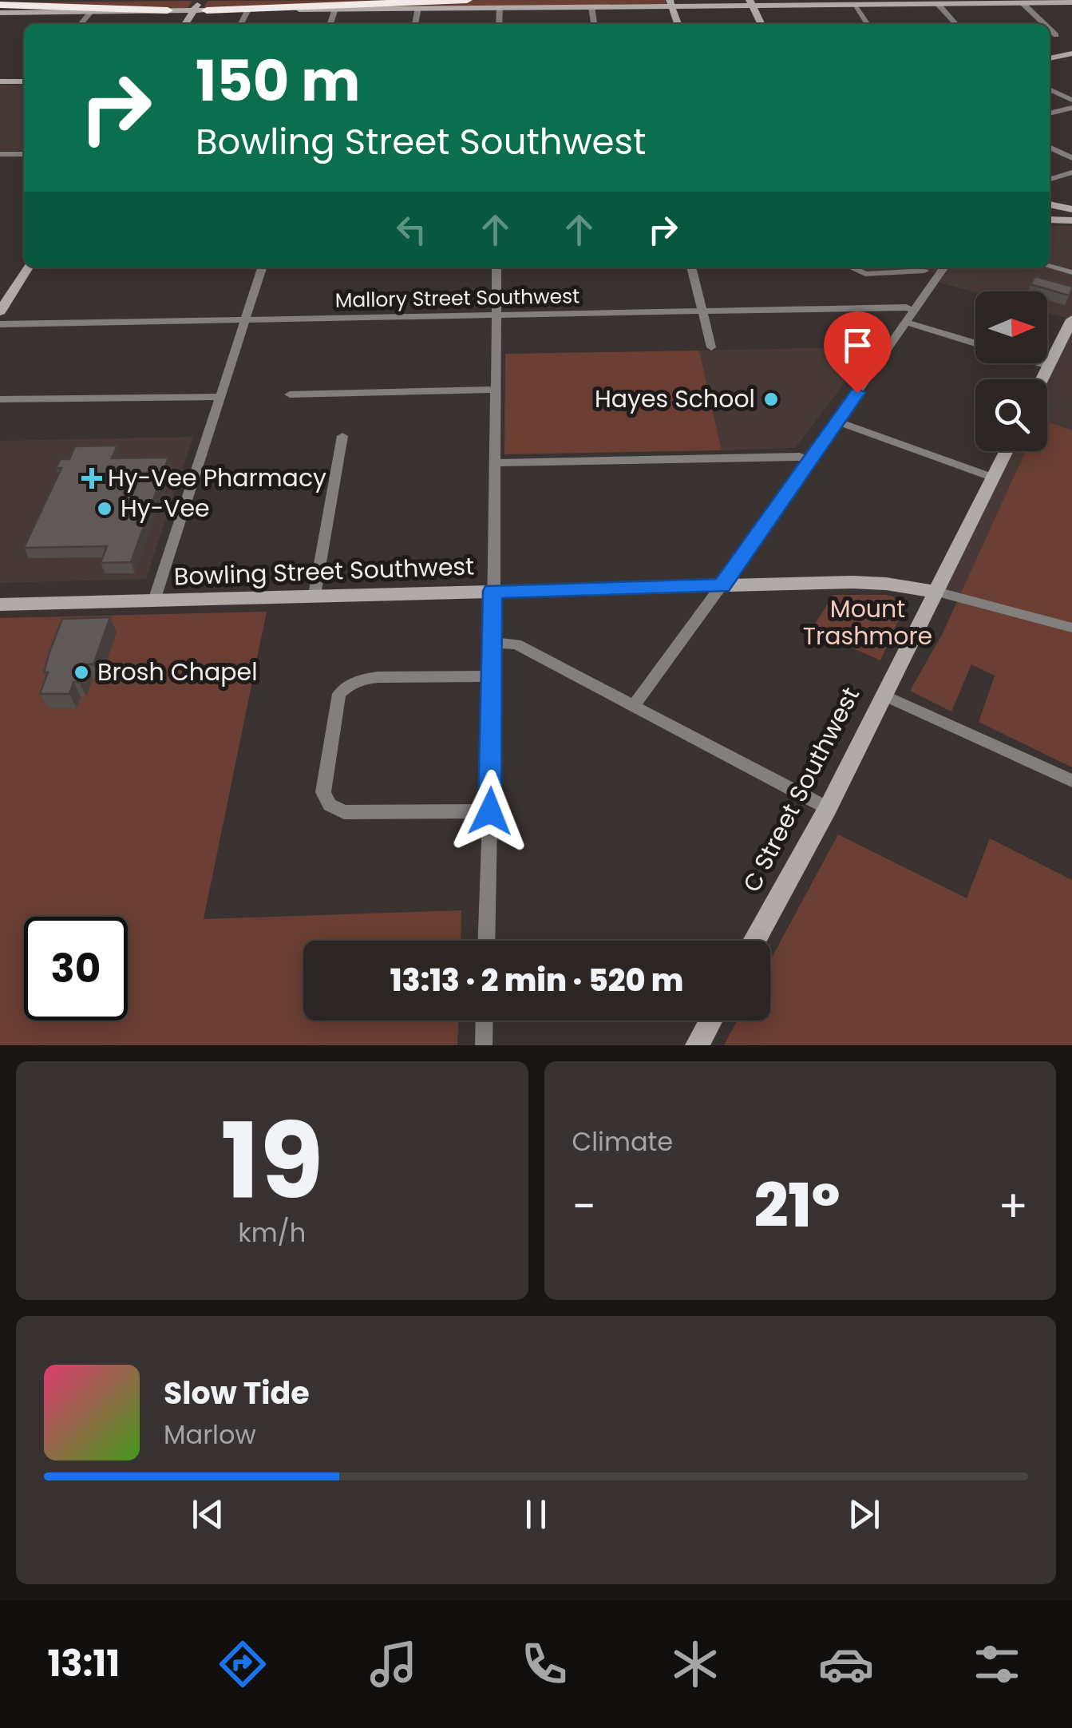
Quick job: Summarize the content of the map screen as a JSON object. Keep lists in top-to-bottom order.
{
  "streets": {
    "main road": ["Bowling Street Southwest", "C Street Southwest"],
    "street": ["Mallory Street Southwest"]
  },
  "crossings": [
    ["Bowling Street Southwest", "C Street Southwest"]
  ],
  "parks": ["Mount Trashmore"],
  "places": {
    "other": ["Hayes School", "Hy-Vee", "Brosh Chapel"],
    "health": ["Hy-Vee Pharmacy"]
  },
  "north": "right",
  "page": {
    "turn": ["150 m", "Bowling Street Southwest"],
    "limit": "30",
    "trip": "13:13 · 2 min · 520 m",
    "tile": [
      ["19", "km/h"],
      "Climate"
    ],
    "heat": ["−", "21°", "+"],
    "song": ["Slow Tide", "Marlow"],
    "tabs": "13:11"
  }
}
